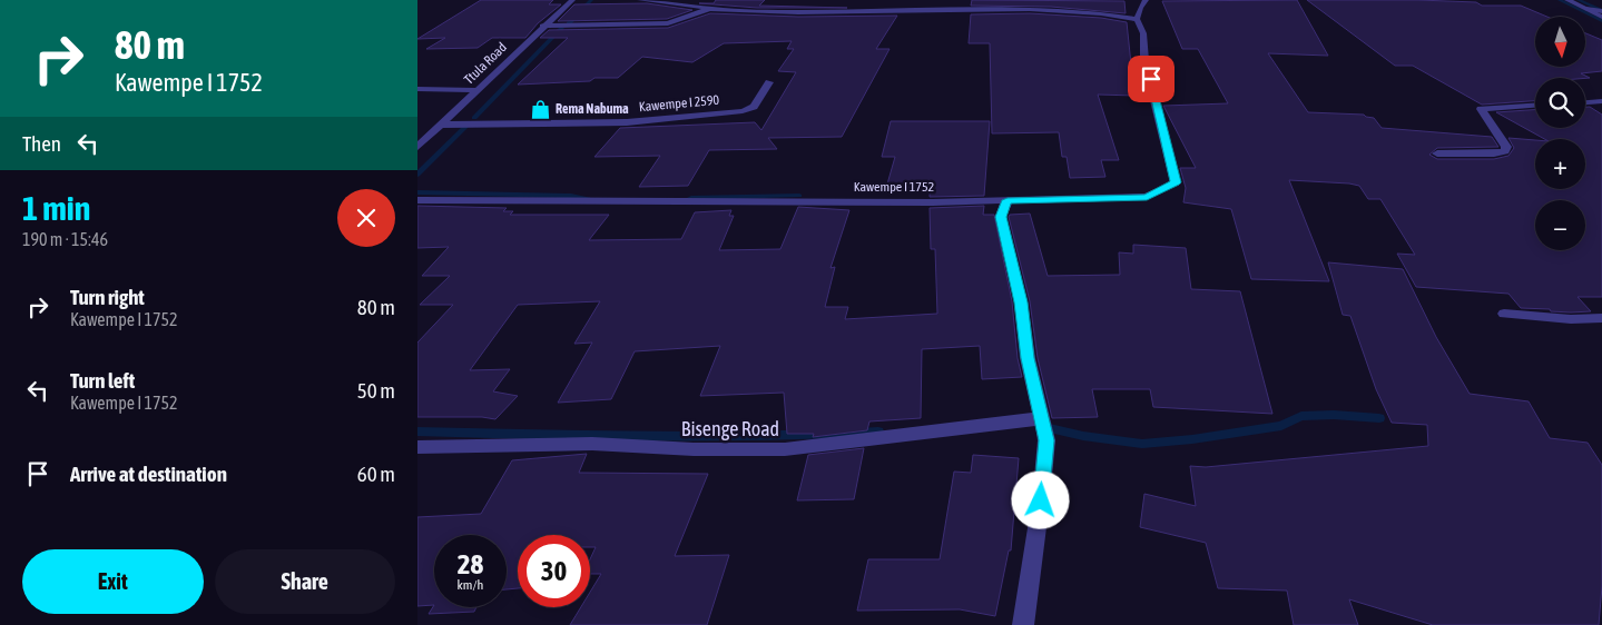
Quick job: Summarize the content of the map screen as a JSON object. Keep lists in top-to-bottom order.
{
  "streets": {
    "street": [
      "Ttula Road",
      "Kawempe I 2590",
      "Kawempe I 1752",
      "Bisenge Road"
    ]
  },
  "crossings": [
    ["Ttula Road", "Kawempe I 2590"]
  ],
  "places": {
    "shop": ["Rema Nabuma"]
  },
  "north": "bottom",
  "page": {
    "turn": ["80 m", "Kawempe I 1752"],
    "map_buttons": ["+", "−"],
    "then": "Then",
    "heading": ["1 min", "190 m · 15:46"],
    "list": [
      {
        "name": "Turn right",
        "note": "Kawempe I 1752",
        "value": "80 m"
      },
      {
        "name": "Turn left",
        "note": "Kawempe I 1752",
        "value": "50 m"
      },
      {
        "name": "Arrive at destination",
        "value": "60 m"
      }
    ],
    "speed": "28 km/h",
    "limit": "30",
    "buttons": ["Exit", "Share"]
  }
}
